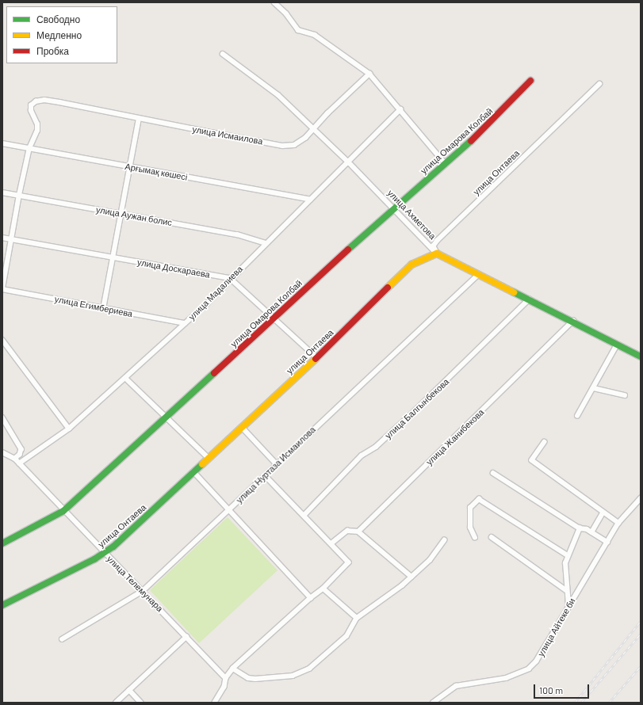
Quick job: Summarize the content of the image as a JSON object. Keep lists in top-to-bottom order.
{
  "streets": {
    "main road": ["улица Омарова Колбай", "улица Онтаева", "улица Ахметова"],
    "street": [
      "улица Исмаилова",
      "Арғымақ көшесі",
      "улица Аужан болис",
      "улица Доскараева",
      "улица Мадалиева",
      "улица Егимбериева",
      "улица Балгынбекова",
      "улица Жанибекова",
      "улица Нуртаза Исмаилова",
      "улица Телемунара",
      "улица Айтеке би"
    ]
  },
  "crossings": [
    ["улица Исмаилова", "Арғымақ көшесі"],
    ["улица Исмаилова", "улица Ахметова"],
    ["улица Омарова Колбай", "улица Ахметова"],
    ["улица Омарова Колбай", "улица Телемунара"],
    ["Арғымақ көшесі", "улица Мадалиева"],
    ["улица Онтаева", "улица Ахметова"],
    ["улица Онтаева", "улица Телемунара"],
    ["улица Ахметова", "улица Мадалиева"],
    ["улица Ахметова", "улица Балгынбекова"],
    ["улица Ахметова", "улица Жанибекова"],
    ["улица Ахметова", "улица Нуртаза Исмаилова"],
    ["улица Аужан болис", "улица Мадалиева"],
    ["улица Доскараева", "улица Мадалиева"],
    ["улица Мадалиева", "улица Егимбериева"],
    ["улица Мадалиева", "улица Телемунара"],
    ["улица Нуртаза Исмаилова", "улица Телемунара"]
  ],
  "legend": ["Свободно", "Медленно", "Пробка"],
  "scale_bar": "100 m"
}
